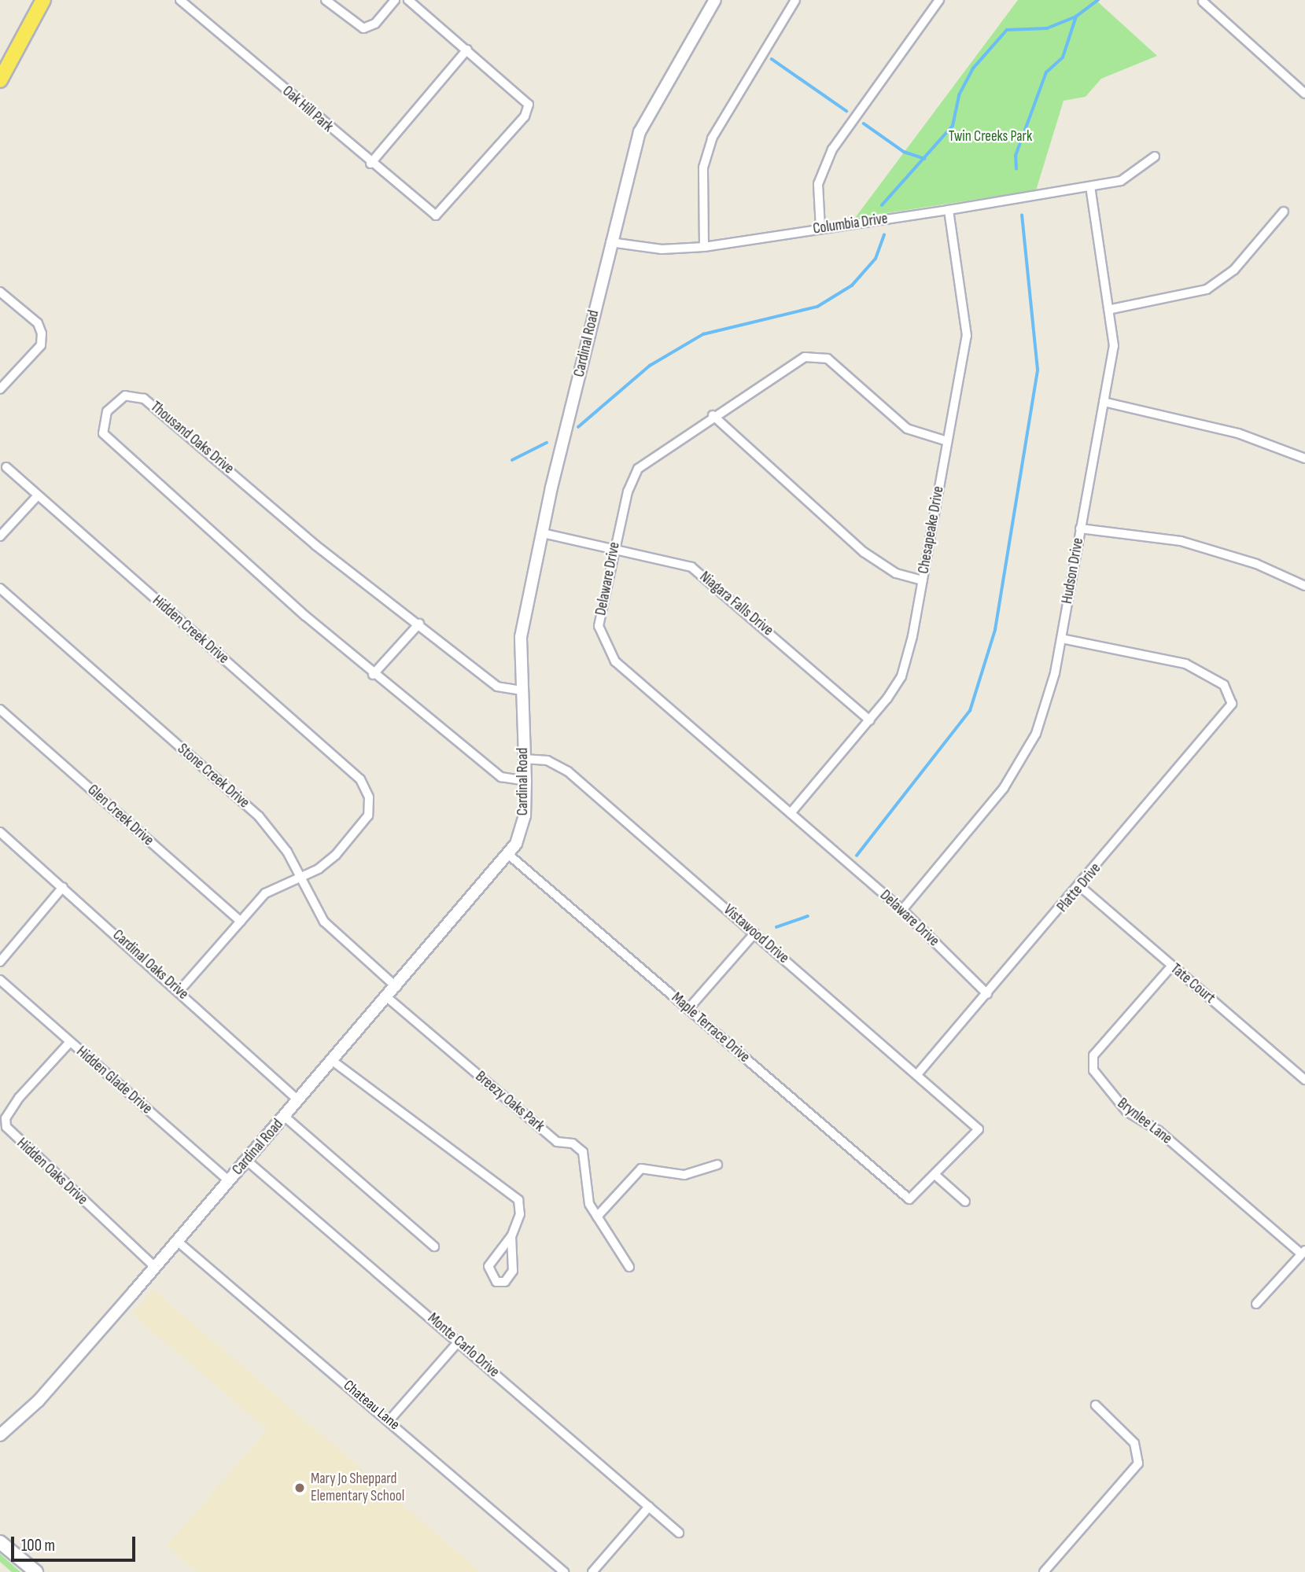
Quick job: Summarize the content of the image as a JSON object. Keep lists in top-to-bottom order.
{
  "streets": {
    "street": [
      "Oak Hill Park",
      "Columbia Drive",
      "Cardinal Road",
      "Thousand Oaks Drive",
      "Chesapeake Drive",
      "Hudson Drive",
      "Delaware Drive",
      "Niagara Falls Drive",
      "Hidden Creek Drive",
      "Stone Creek Drive",
      "Glen Creek Drive",
      "Platte Drive",
      "Vistawood Drive",
      "Cardinal Oaks Drive",
      "Tate Court",
      "Maple Terrace Drive",
      "Hidden Glade Drive",
      "Breezy Oaks Park",
      "Brynlee Lane",
      "Hidden Oaks Drive",
      "Monte Carlo Drive",
      "Chateau Lane"
    ]
  },
  "crossings": [
    ["Columbia Drive", "Cardinal Road"],
    ["Columbia Drive", "Chesapeake Drive"],
    ["Columbia Drive", "Hudson Drive"],
    ["Cardinal Road", "Thousand Oaks Drive"],
    ["Cardinal Road", "Niagara Falls Drive"],
    ["Cardinal Road", "Stone Creek Drive"],
    ["Cardinal Road", "Vistawood Drive"],
    ["Cardinal Road", "Cardinal Oaks Drive"],
    ["Cardinal Road", "Maple Terrace Drive"],
    ["Cardinal Road", "Hidden Glade Drive"],
    ["Cardinal Road", "Breezy Oaks Park"],
    ["Cardinal Road", "Hidden Oaks Drive"],
    ["Cardinal Road", "Monte Carlo Drive"],
    ["Cardinal Road", "Chateau Lane"],
    ["Chesapeake Drive", "Delaware Drive"],
    ["Chesapeake Drive", "Niagara Falls Drive"],
    ["Hudson Drive", "Delaware Drive"],
    ["Hudson Drive", "Platte Drive"],
    ["Delaware Drive", "Niagara Falls Drive"],
    ["Delaware Drive", "Platte Drive"],
    ["Hidden Creek Drive", "Stone Creek Drive"],
    ["Platte Drive", "Vistawood Drive"],
    ["Platte Drive", "Tate Court"],
    ["Vistawood Drive", "Maple Terrace Drive"],
    ["Tate Court", "Brynlee Lane"],
    ["Hidden Glade Drive", "Hidden Oaks Drive"]
  ],
  "parks": ["Twin Creeks Park"],
  "places": ["Mary Jo Sheppard Elementary School"],
  "scale_bar": "100 m"
}
